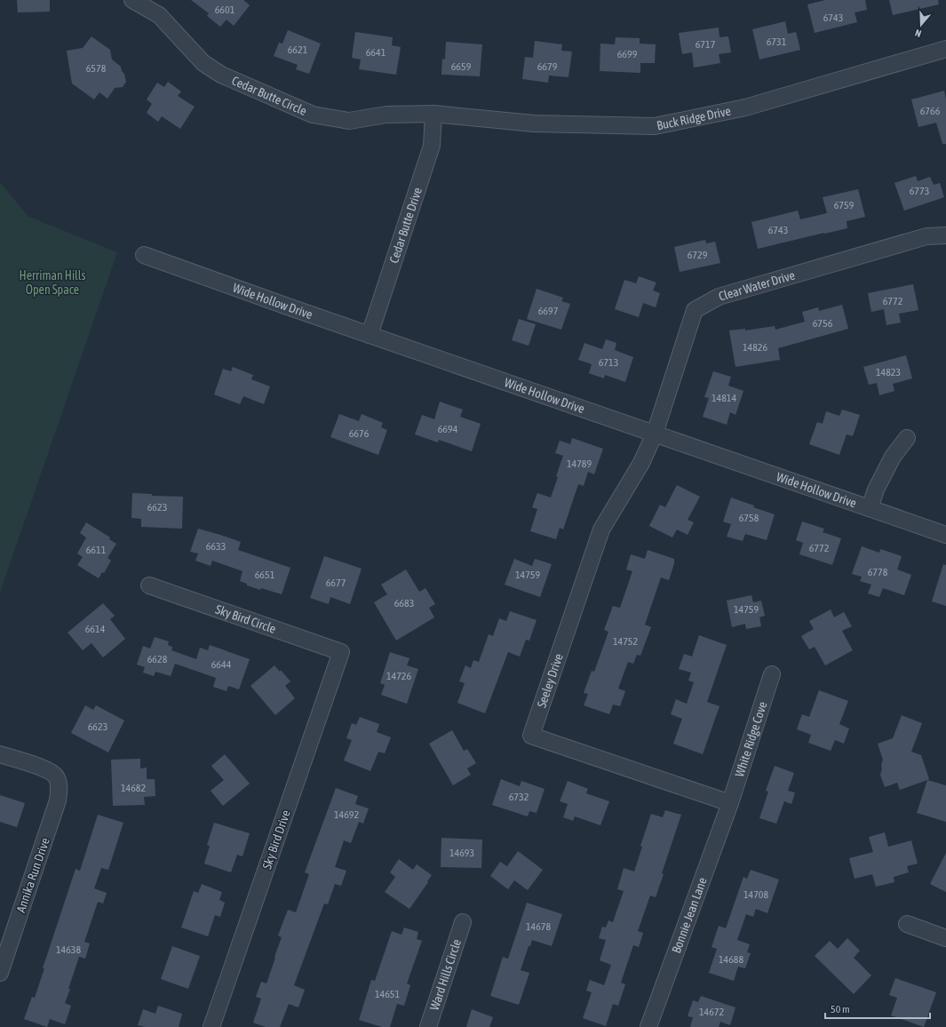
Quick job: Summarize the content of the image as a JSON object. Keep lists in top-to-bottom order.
{
  "streets": {
    "street": [
      "Cedar Butte Circle",
      "Buck Ridge Drive",
      "Cedar Butte Drive",
      "Clear Water Drive",
      "Wide Hollow Drive",
      "Sky Bird Circle",
      "Seeley Drive",
      "White Ridge Cove",
      "Sky Bird Drive",
      "Annika Run Drive",
      "Bonnie Jean Lane",
      "Ward Hills Circle"
    ]
  },
  "crossings": [
    ["Cedar Butte Circle", "Buck Ridge Drive"],
    ["Cedar Butte Circle", "Cedar Butte Drive"],
    ["Buck Ridge Drive", "Cedar Butte Drive"],
    ["Cedar Butte Drive", "Wide Hollow Drive"],
    ["Clear Water Drive", "Wide Hollow Drive"],
    ["Clear Water Drive", "Seeley Drive"],
    ["Wide Hollow Drive", "Seeley Drive"],
    ["Sky Bird Circle", "Sky Bird Drive"],
    ["Seeley Drive", "White Ridge Cove"],
    ["Seeley Drive", "Bonnie Jean Lane"],
    ["White Ridge Cove", "Bonnie Jean Lane"]
  ],
  "parks": ["Herriman Hills Open Space"],
  "house_numbers": [
    "6601",
    "6743",
    "6731",
    "6717",
    "6621",
    "6641",
    "6699",
    "6659",
    "6679",
    "6578",
    "6766",
    "6773",
    "6759",
    "6743",
    "6729",
    "6772",
    "6697",
    "6756",
    "14826",
    "6713",
    "14823",
    "14814",
    "6694",
    "6676",
    "14789",
    "6623",
    "6758",
    "6633",
    "6772",
    "6611",
    "6778",
    "6651",
    "14759",
    "6677",
    "6683",
    "14759",
    "6614",
    "14752",
    "6628",
    "6644",
    "14726",
    "6623",
    "14682",
    "6732",
    "14692",
    "14693",
    "14708",
    "14678",
    "14638",
    "14688",
    "14651",
    "14672"
  ],
  "scale_bar": "50 m",
  "north": "bottom"
}
